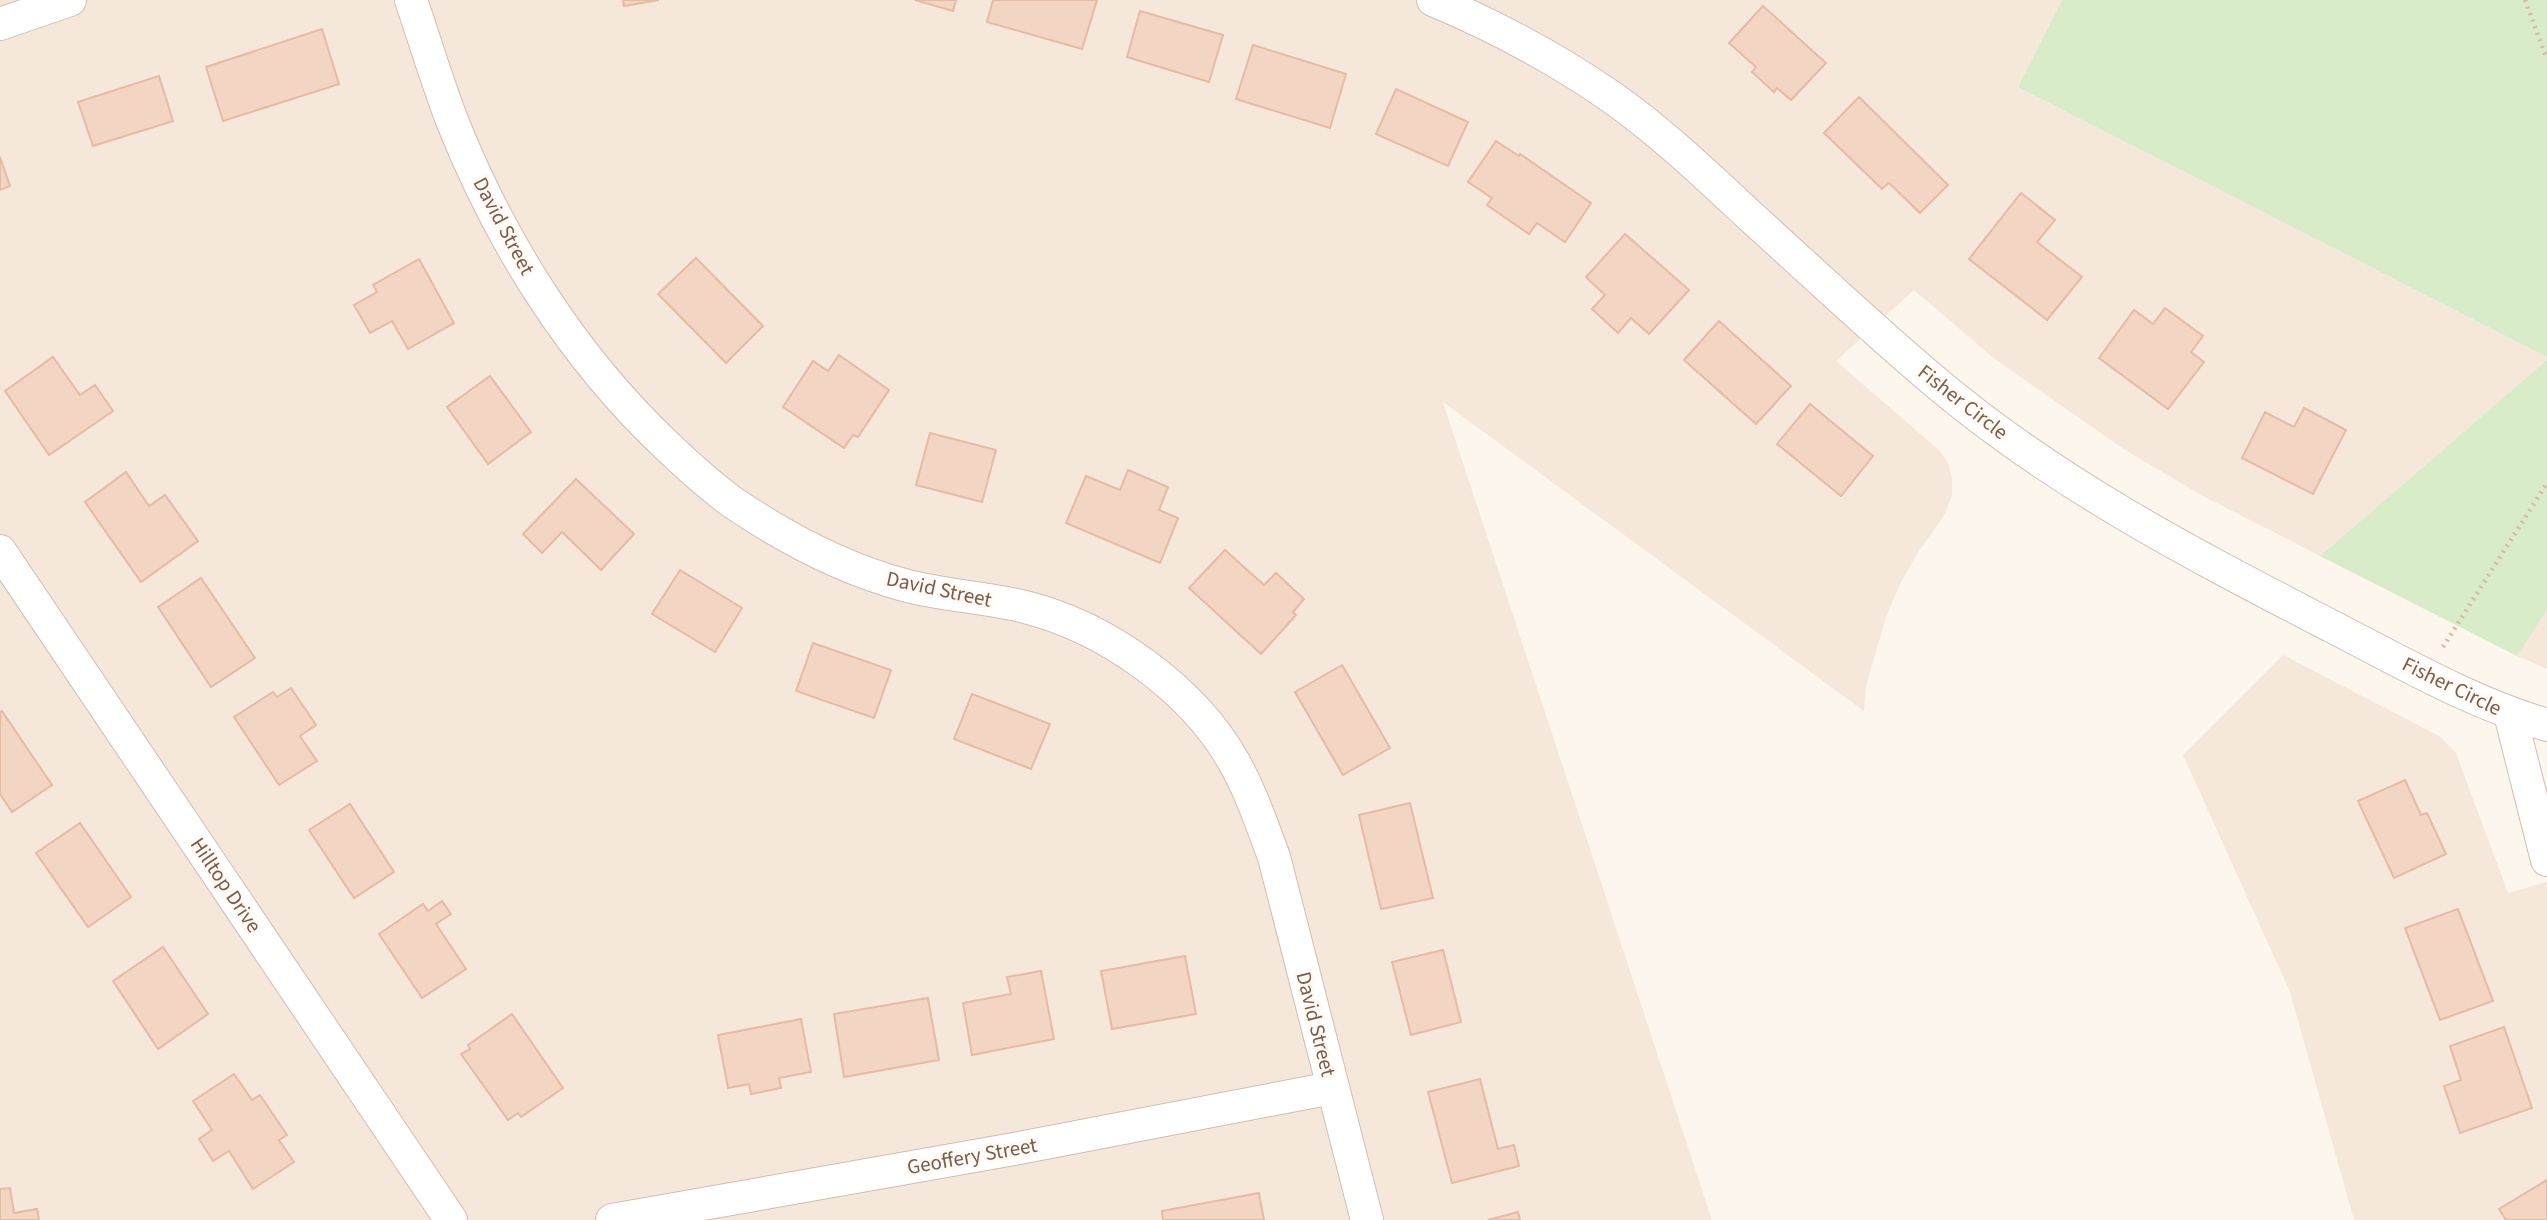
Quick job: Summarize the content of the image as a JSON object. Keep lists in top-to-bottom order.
{
  "streets": {
    "street": [
      "David Street",
      "Fisher Circle",
      "Hilltop Drive",
      "Geoffery Street"
    ]
  },
  "crossings": [
    ["David Street", "Geoffery Street"]
  ]
}
